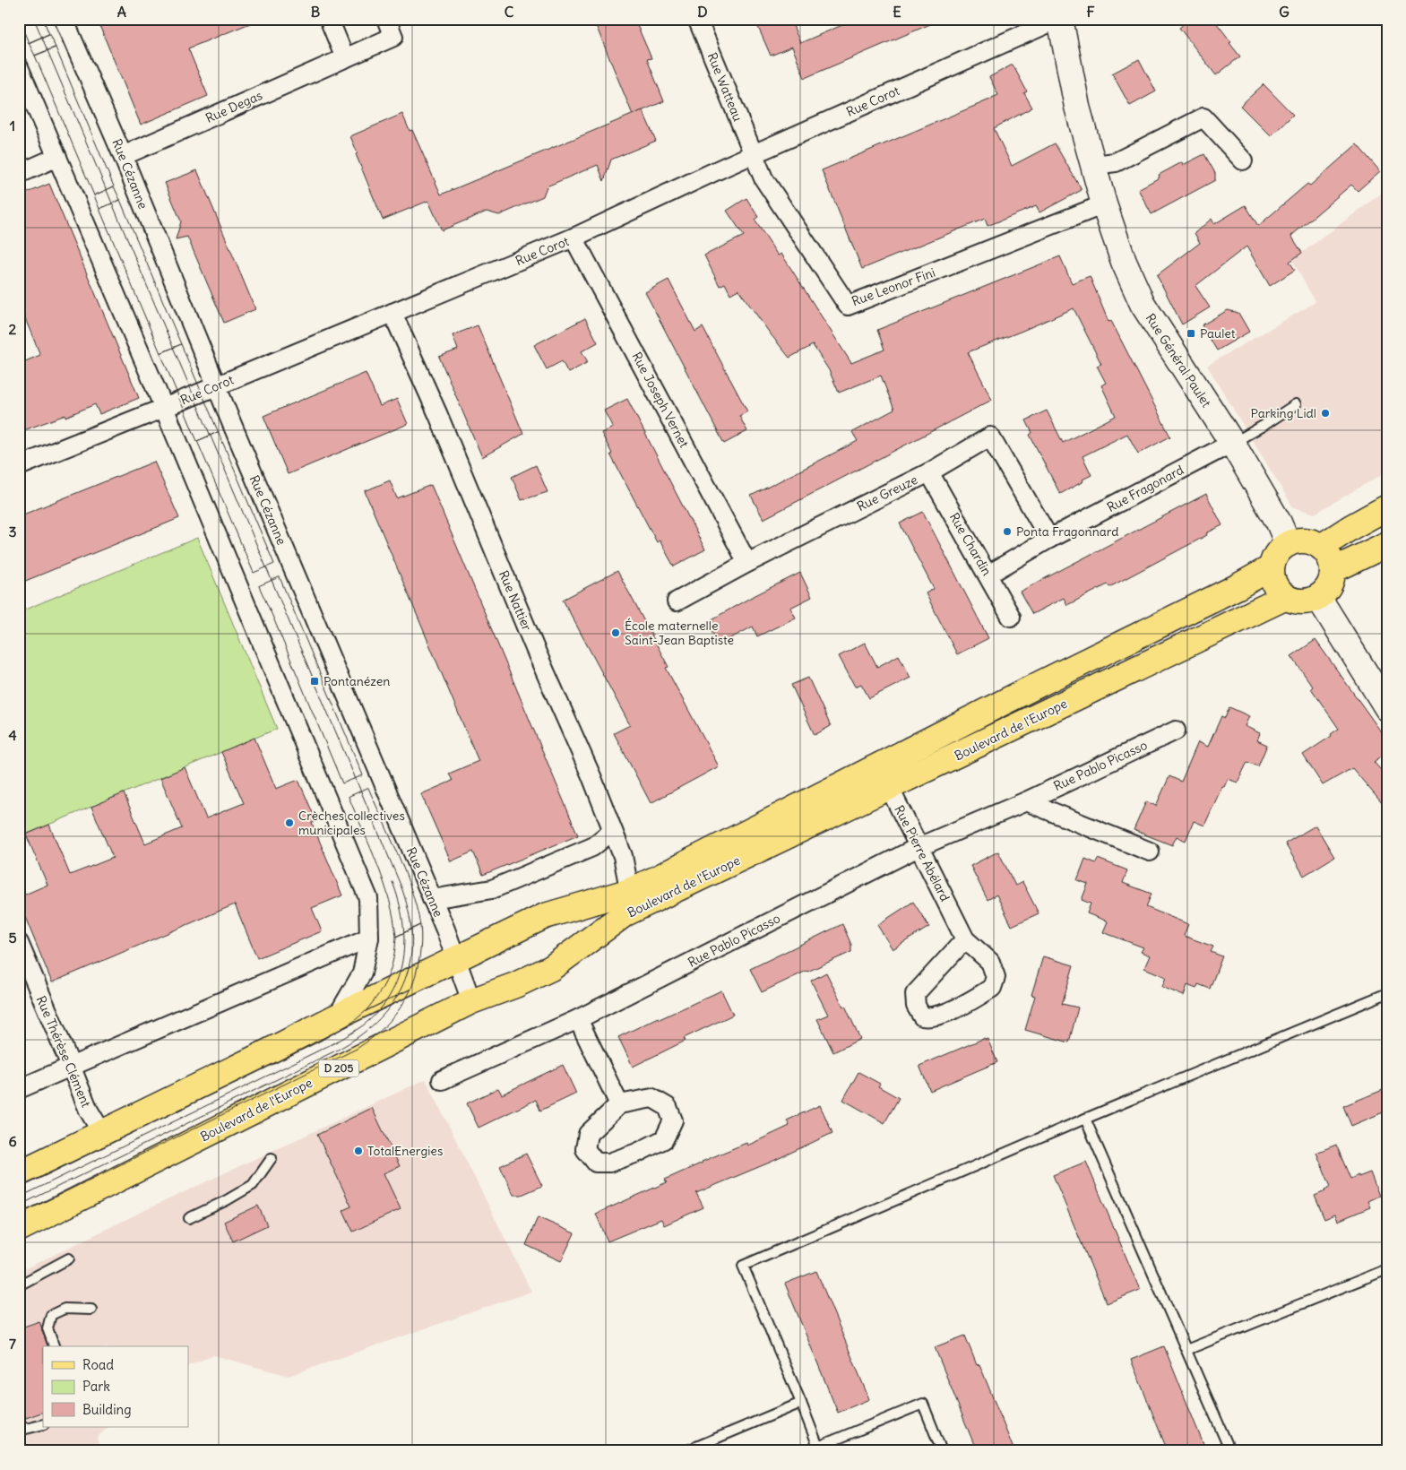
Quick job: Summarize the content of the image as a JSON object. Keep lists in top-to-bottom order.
{
  "streets": {
    "main road": ["Boulevard de l'Europe", "D 205"],
    "street": [
      "Rue Watteau",
      "Rue Corot",
      "Rue Degas",
      "Rue Cézanne",
      "Rue Leonor Fini",
      "Rue Général Paulet",
      "Rue Joseph Vernet",
      "Rue Fragonard",
      "Rue Greuze",
      "Rue Chardin",
      "Rue Nattier",
      "Rue Pablo Picasso",
      "Rue Pierre Abélard",
      "Rue Thérèse Clément"
    ]
  },
  "crossings": [
    ["Rue Watteau", "Rue Corot"],
    ["Rue Watteau", "Rue Leonor Fini"],
    ["Rue Corot", "Rue Cézanne"],
    ["Rue Corot", "Rue Leonor Fini"],
    ["Rue Corot", "Rue Général Paulet"],
    ["Rue Corot", "Rue Joseph Vernet"],
    ["Rue Corot", "Rue Nattier"],
    ["Rue Degas", "Rue Cézanne"],
    ["Rue Cézanne", "Boulevard de l'Europe"],
    ["Rue Leonor Fini", "Rue Général Paulet"],
    ["Rue Général Paulet", "Rue Fragonard"],
    ["Rue Général Paulet", "Boulevard de l'Europe"],
    ["Rue Joseph Vernet", "Rue Greuze"],
    ["Rue Fragonard", "Rue Greuze"],
    ["Rue Fragonard", "Rue Chardin"],
    ["Rue Greuze", "Rue Chardin"],
    ["Rue Nattier", "Boulevard de l'Europe"],
    ["Boulevard de l'Europe", "Rue Pierre Abélard"],
    ["Boulevard de l'Europe", "Rue Thérèse Clément"],
    ["Rue Pablo Picasso", "Rue Pierre Abélard"]
  ],
  "places": {
    "transit": ["Paulet", "Pontanézen"],
    "other": [
      "Parking Lidl",
      "Ponta Fragonnard",
      "École maternelle Saint-Jean Baptiste",
      "Crèches collectives municipales",
      "TotalEnergies"
    ]
  },
  "legend": ["Road", "Park", "Building"],
  "grid": {
    "columns": [
      "A",
      "B",
      "C",
      "D",
      "E",
      "F",
      "G"
    ],
    "rows": [
      "1",
      "2",
      "3",
      "4",
      "5",
      "6",
      "7"
    ]
  }
}
